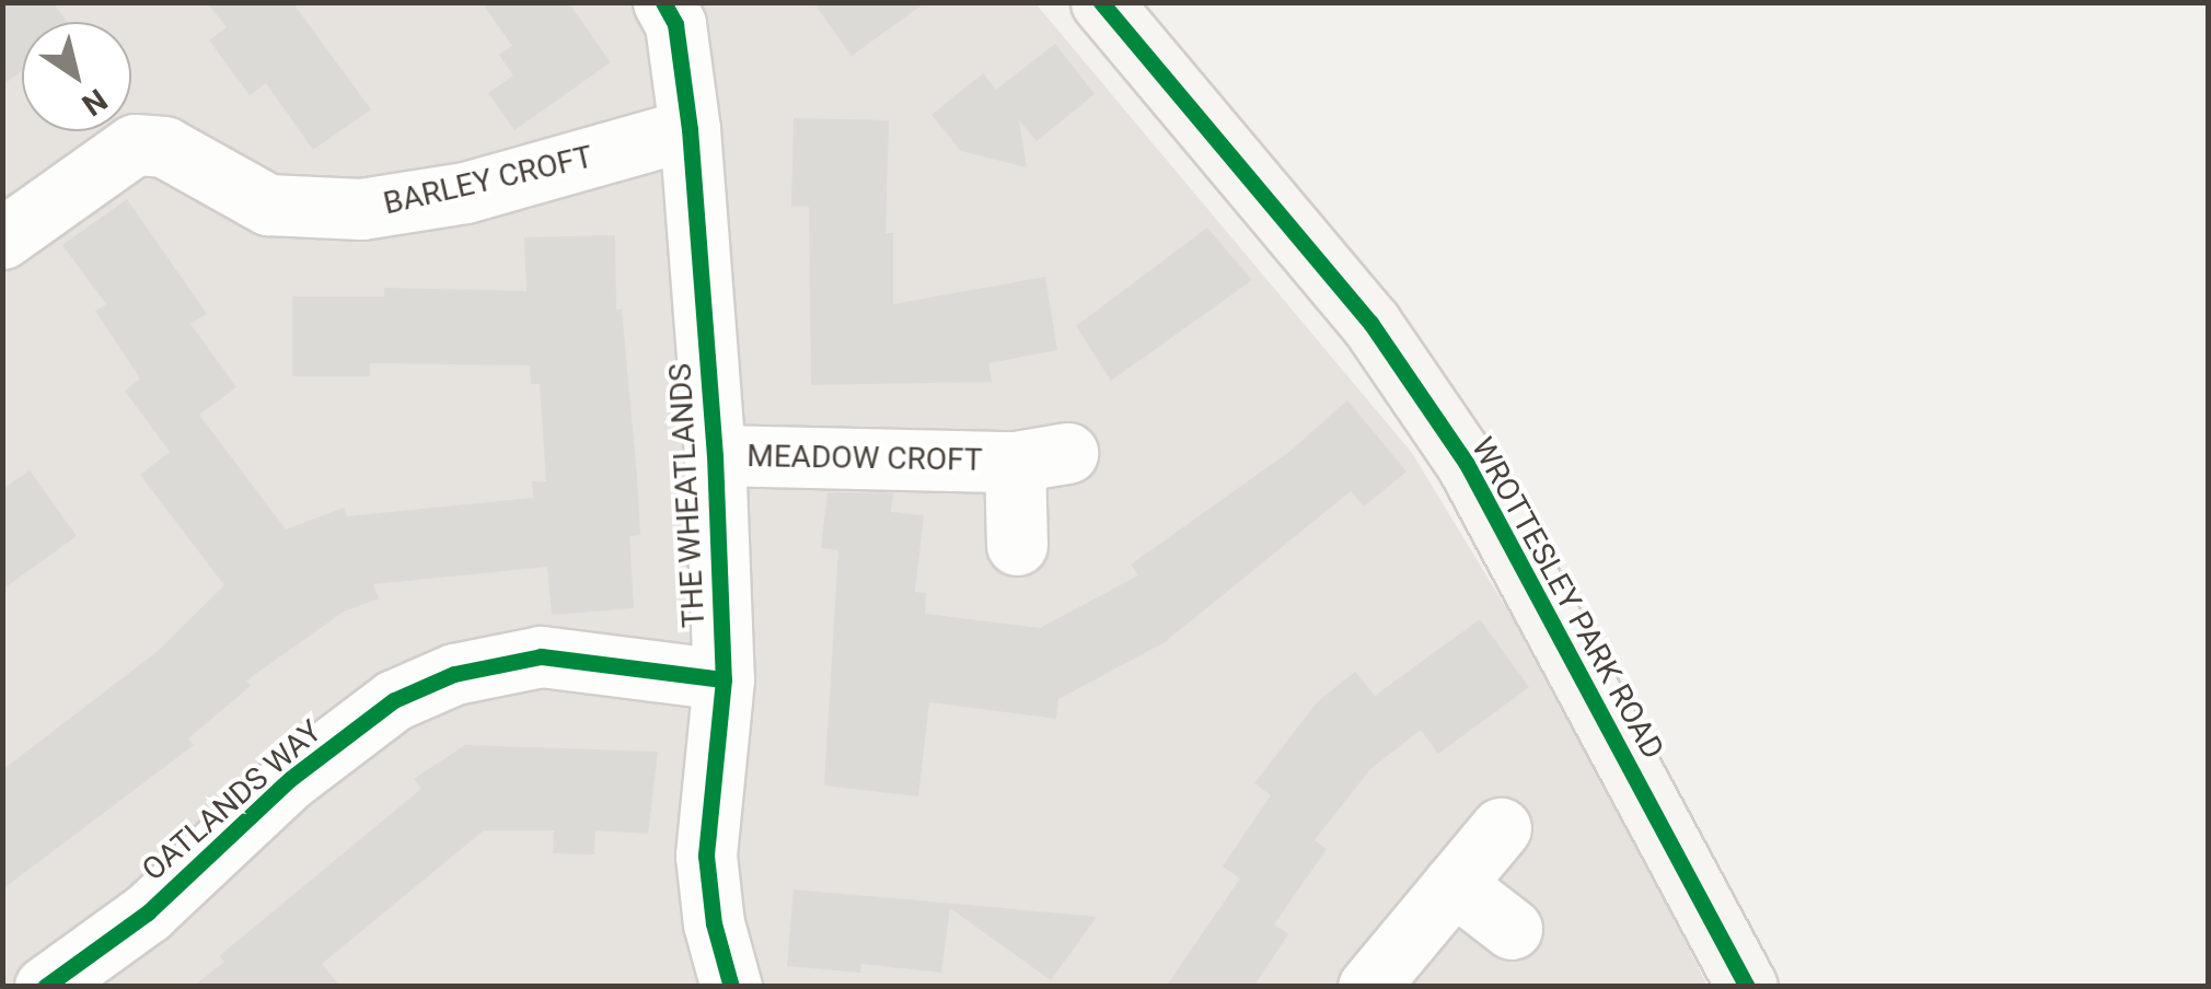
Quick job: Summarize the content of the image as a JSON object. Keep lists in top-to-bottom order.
{
  "streets": {
    "street": [
      "BARLEY CROFT",
      "MEADOW CROFT",
      "THE WHEATLANDS",
      "WROTTESLEY PARK ROAD",
      "OATLANDS WAY"
    ]
  },
  "crossings": [
    ["BARLEY CROFT", "THE WHEATLANDS"],
    ["MEADOW CROFT", "THE WHEATLANDS"],
    ["THE WHEATLANDS", "OATLANDS WAY"]
  ],
  "north": "bottom right"
}
